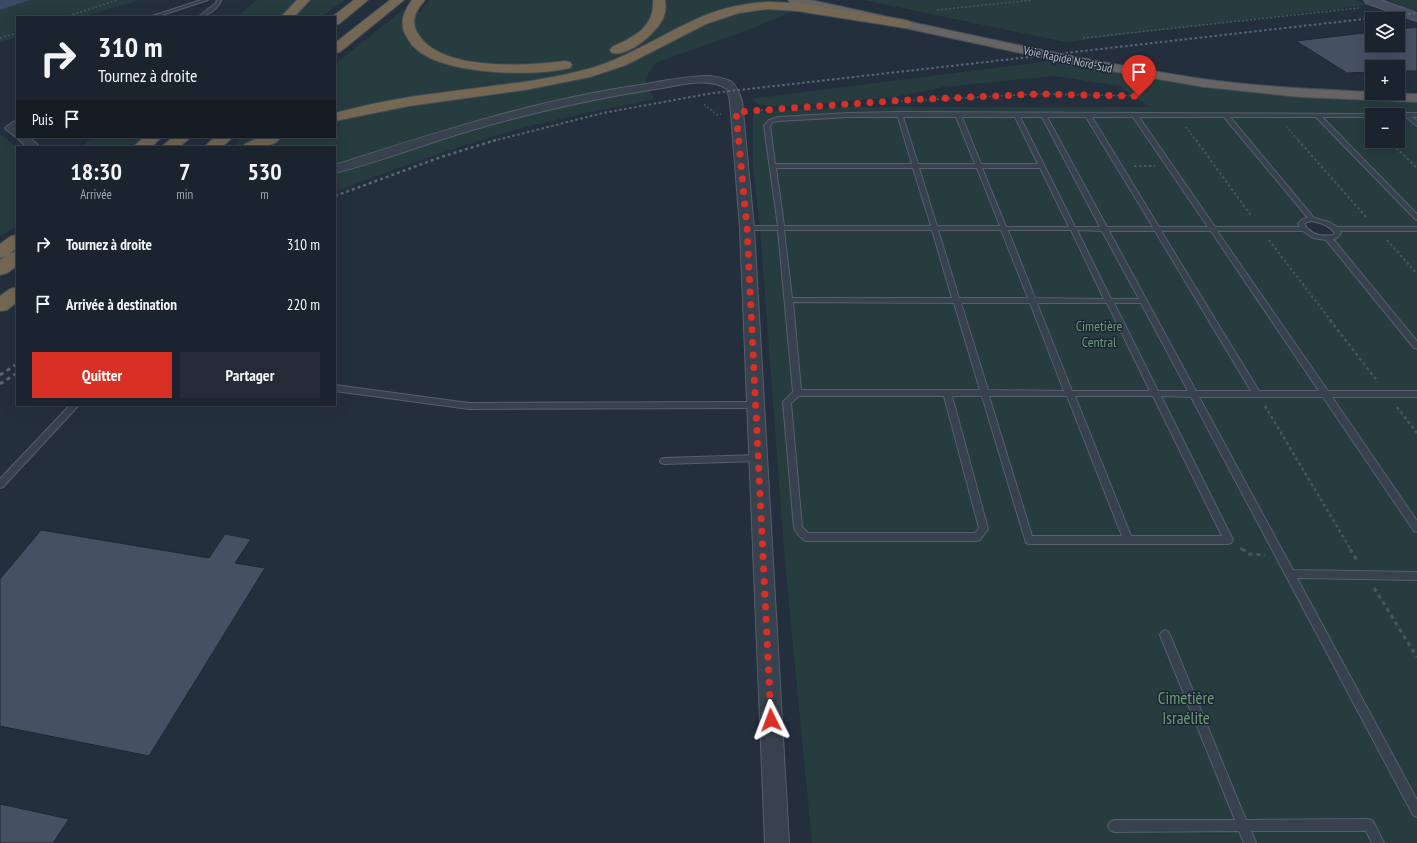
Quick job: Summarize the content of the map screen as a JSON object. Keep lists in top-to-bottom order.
{
  "streets": {
    "highway": ["Voie Rapide Nord-Sud"]
  },
  "parks": ["Cimetière Central", "Cimetière Israélite"],
  "page": {
    "map_buttons": ["+", "−"],
    "turn": ["310 m", "Tournez à droite"],
    "then": "Puis",
    "eta": [
      "18:30",
      "Arrivée",
      "7",
      "min",
      "530",
      "m"
    ],
    "list": [
      {
        "name": "Tournez à droite",
        "value": "310 m"
      },
      {
        "name": "Arrivée à destination",
        "value": "220 m"
      }
    ],
    "buttons": ["Quitter", "Partager"]
  }
}
